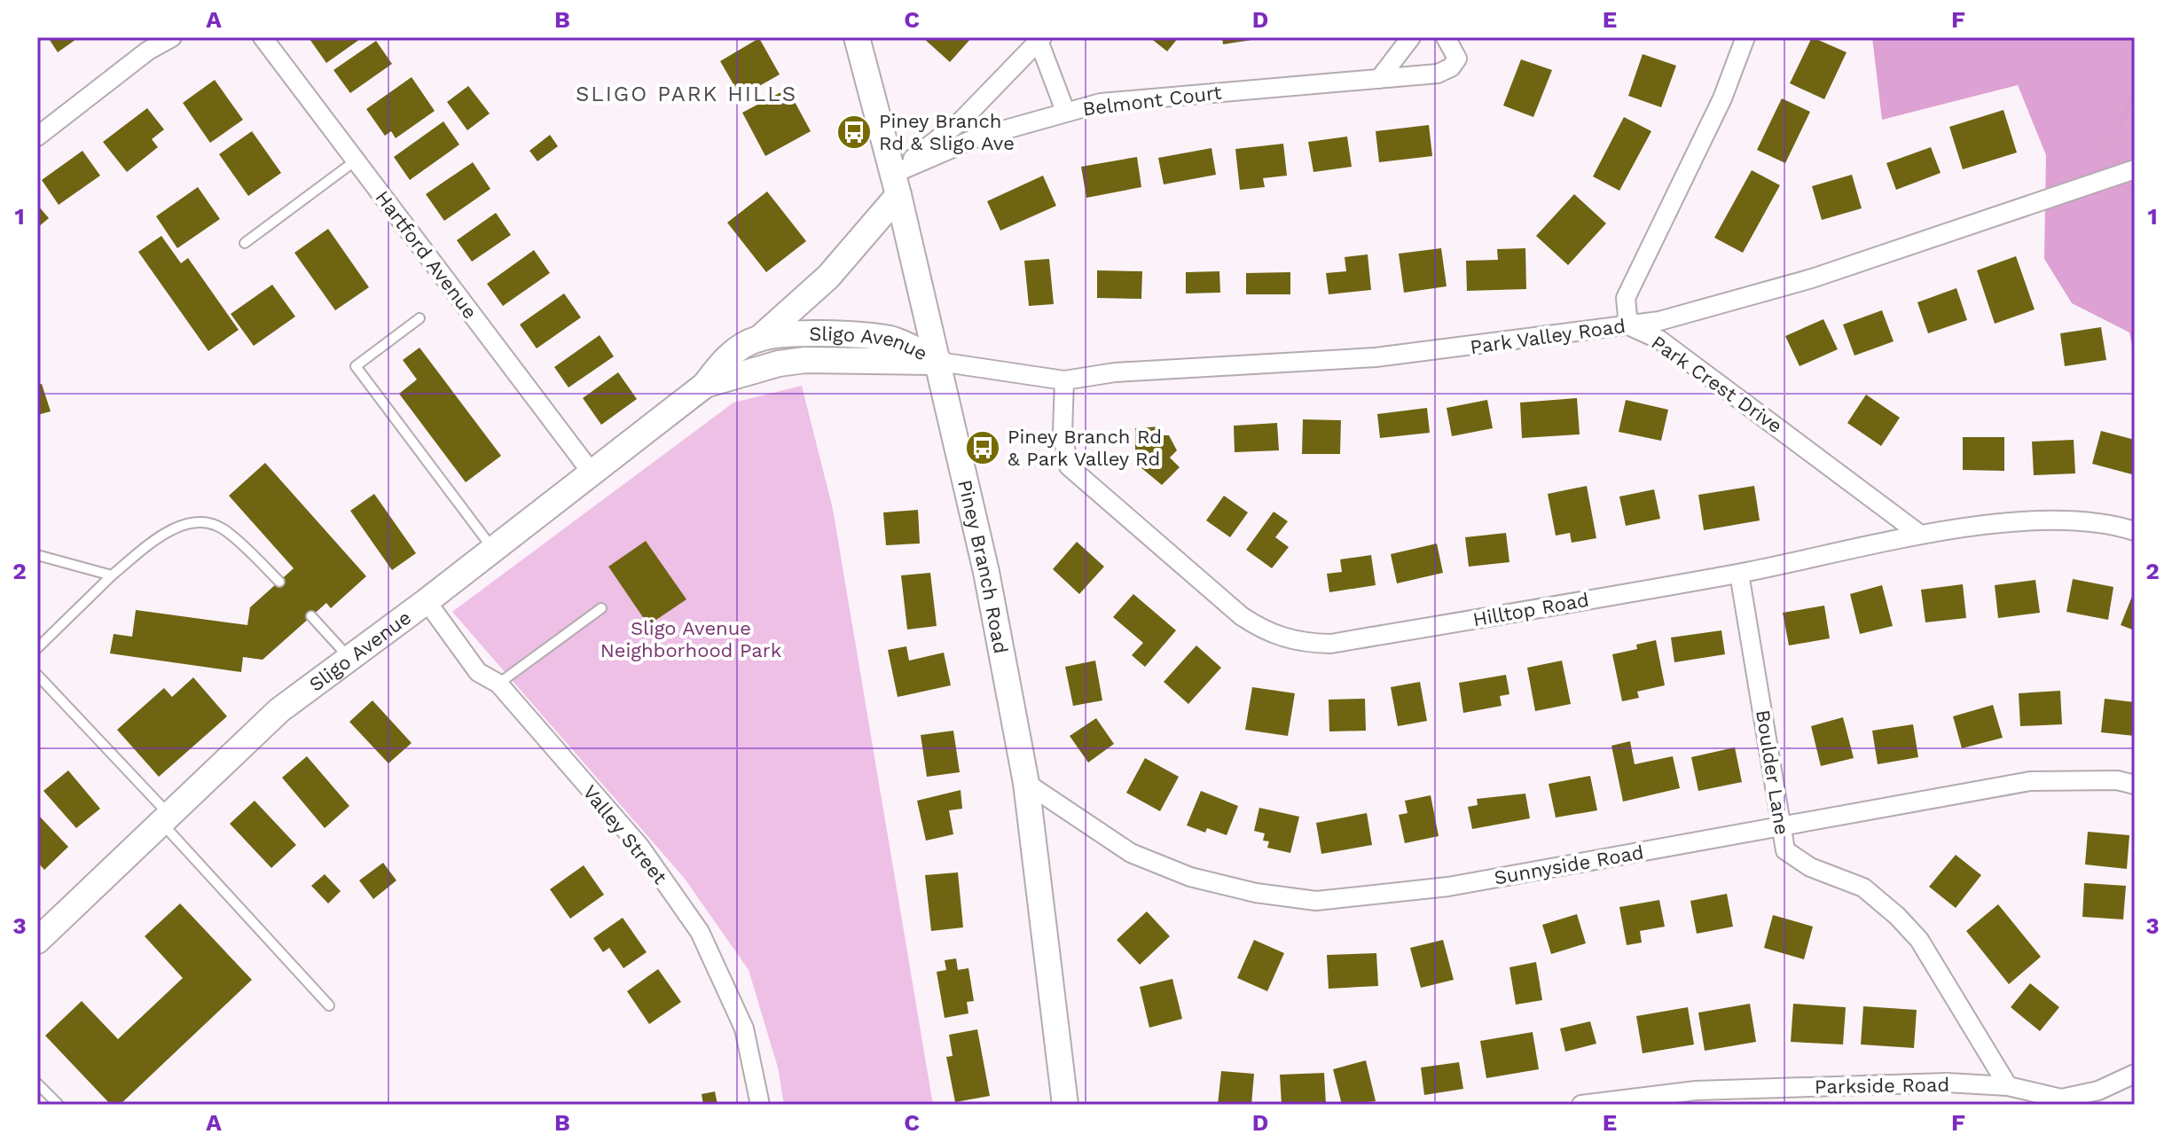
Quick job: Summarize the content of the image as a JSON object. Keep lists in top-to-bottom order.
{
  "streets": {
    "street": [
      "Belmont Court",
      "Hartford Avenue",
      "Park Valley Road",
      "Sligo Avenue",
      "Park Crest Drive",
      "Piney Branch Road",
      "Hilltop Road",
      "Boulder Lane",
      "Valley Street",
      "Sunnyside Road",
      "Parkside Road"
    ]
  },
  "crossings": [
    ["Belmont Court", "Piney Branch Road"],
    ["Hartford Avenue", "Sligo Avenue"],
    ["Park Valley Road", "Sligo Avenue"],
    ["Park Valley Road", "Park Crest Drive"],
    ["Park Valley Road", "Piney Branch Road"],
    ["Park Valley Road", "Hilltop Road"],
    ["Sligo Avenue", "Piney Branch Road"],
    ["Sligo Avenue", "Valley Street"],
    ["Park Crest Drive", "Hilltop Road"],
    ["Piney Branch Road", "Sunnyside Road"],
    ["Hilltop Road", "Boulder Lane"],
    ["Boulder Lane", "Sunnyside Road"],
    ["Boulder Lane", "Parkside Road"]
  ],
  "districts": ["SLIGO PARK HILLS"],
  "parks": ["Sligo Avenue Neighborhood Park"],
  "places": {
    "bus stop": ["Piney Branch Rd & Sligo Ave", "Piney Branch Rd & Park Valley Rd"]
  },
  "grid": {
    "columns": [
      "A",
      "B",
      "C",
      "D",
      "E",
      "F"
    ],
    "rows": ["1", "2", "3"]
  }
}
